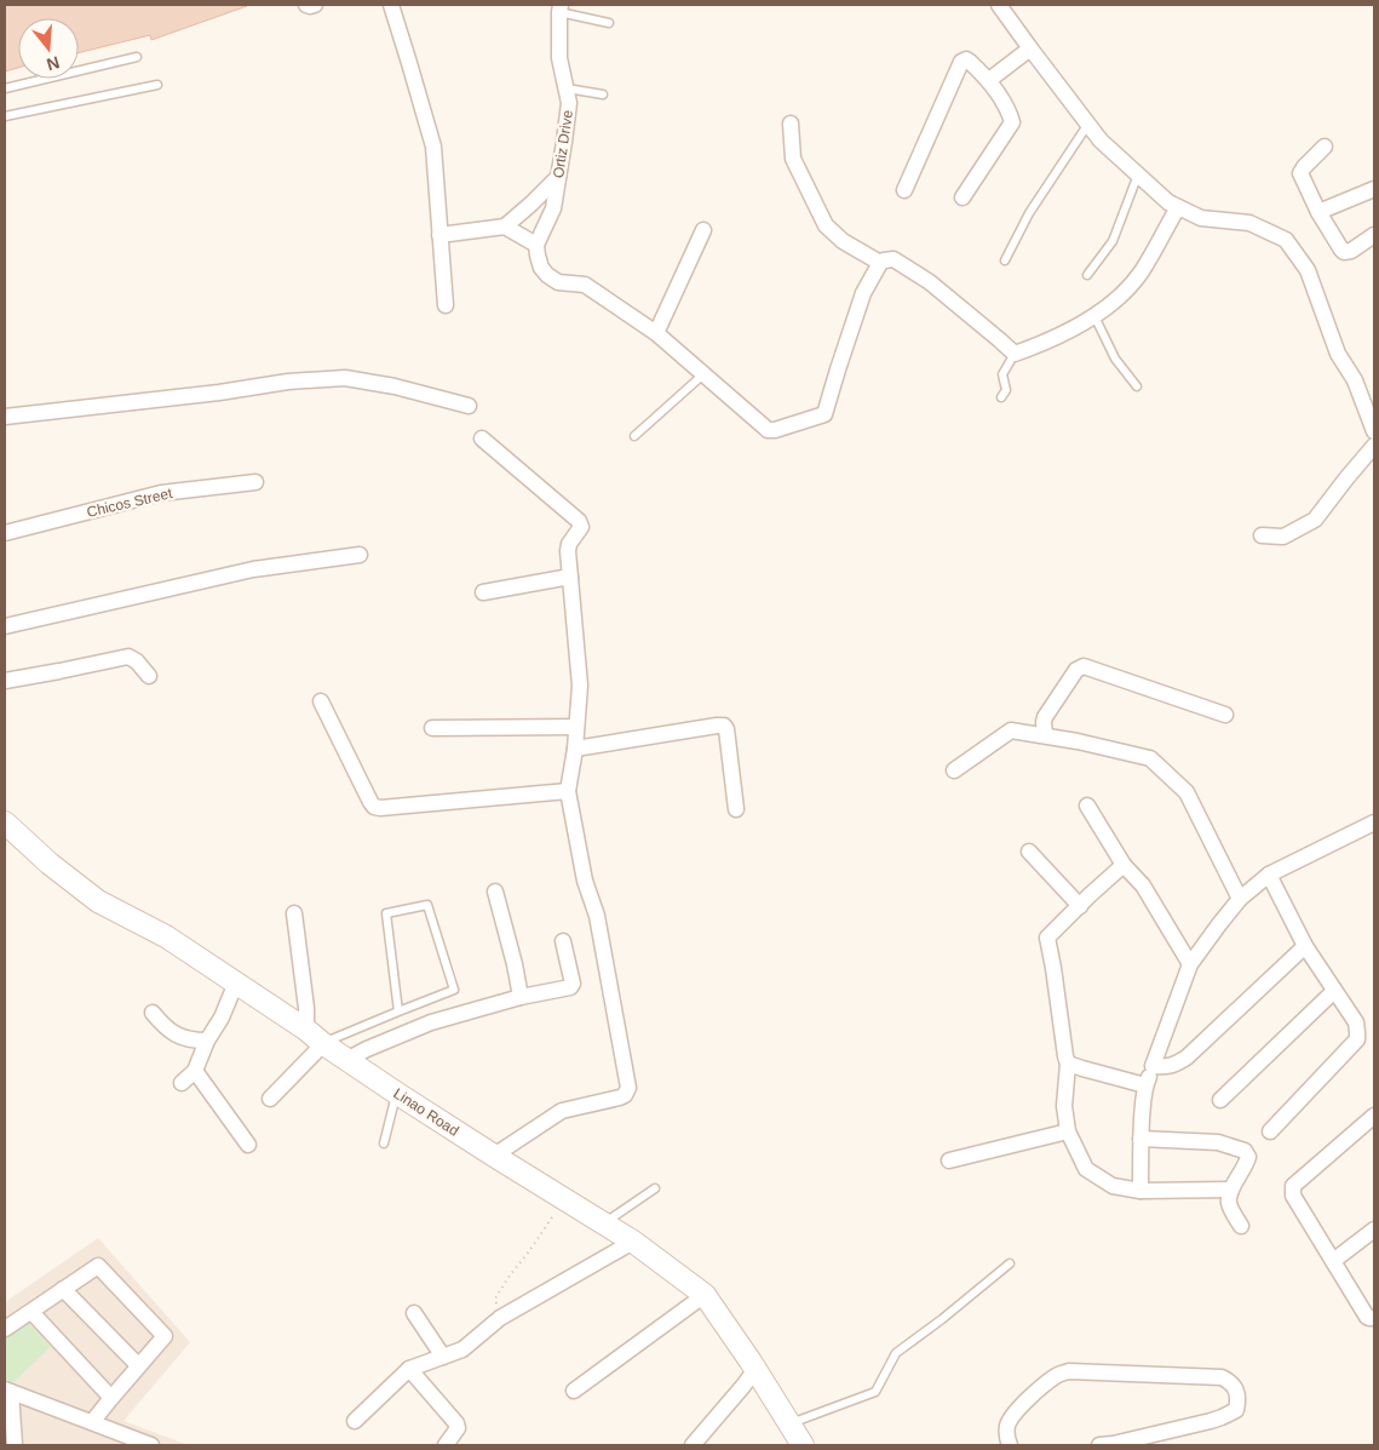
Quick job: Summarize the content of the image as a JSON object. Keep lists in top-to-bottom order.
{
  "streets": {
    "street": ["Ortiz Drive", "Chicos Street", "Linao Road"]
  },
  "north": "bottom"
}
